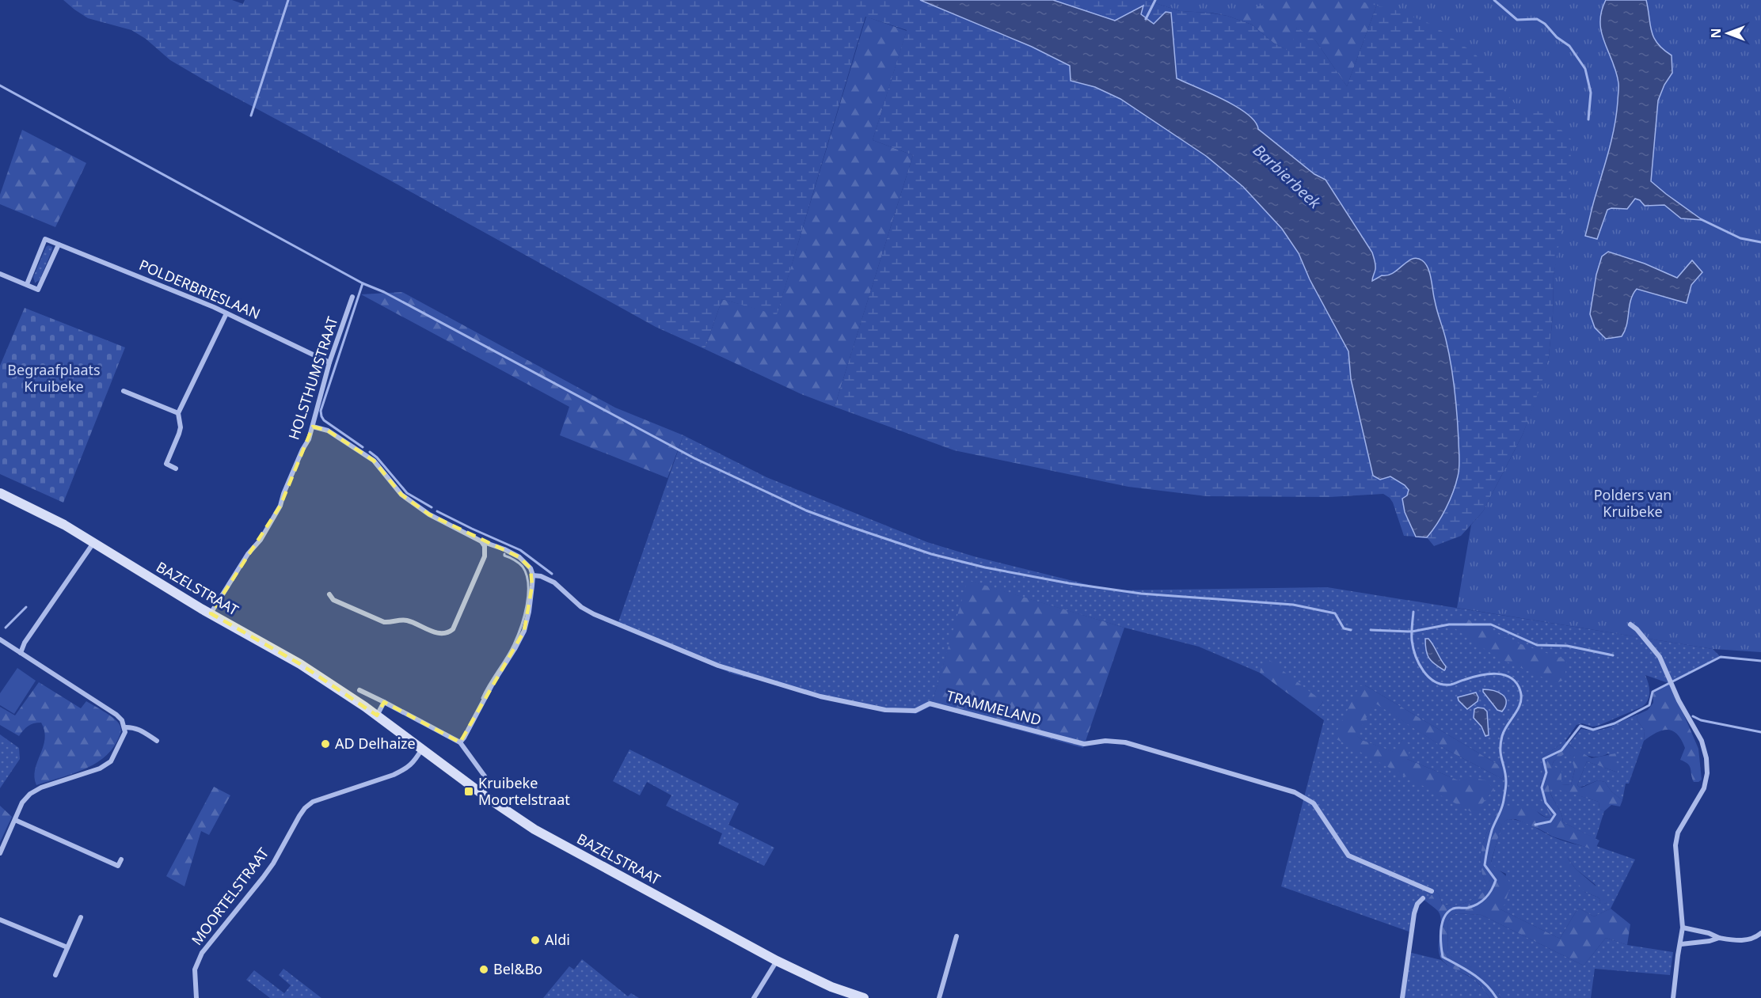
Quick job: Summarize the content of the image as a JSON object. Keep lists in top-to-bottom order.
{
  "streets": {
    "main road": ["BAZELSTRAAT"],
    "street": [
      "POLDERBRIESLAAN",
      "HOLSTHUMSTRAAT",
      "TRAMMELAND",
      "MOORTELSTRAAT"
    ]
  },
  "crossings": [
    ["POLDERBRIESLAAN", "HOLSTHUMSTRAAT"],
    ["HOLSTHUMSTRAAT", "BAZELSTRAAT"],
    ["BAZELSTRAAT", "MOORTELSTRAAT"]
  ],
  "water": ["Barbierbeek"],
  "parks": ["Begraafplaats Kruibeke", "Polders van Kruibeke"],
  "places": {
    "other": ["AD Delhaize", "Aldi", "Bel&Bo"],
    "transit": ["Kruibeke Moortelstraat"]
  },
  "north": "left"
}
